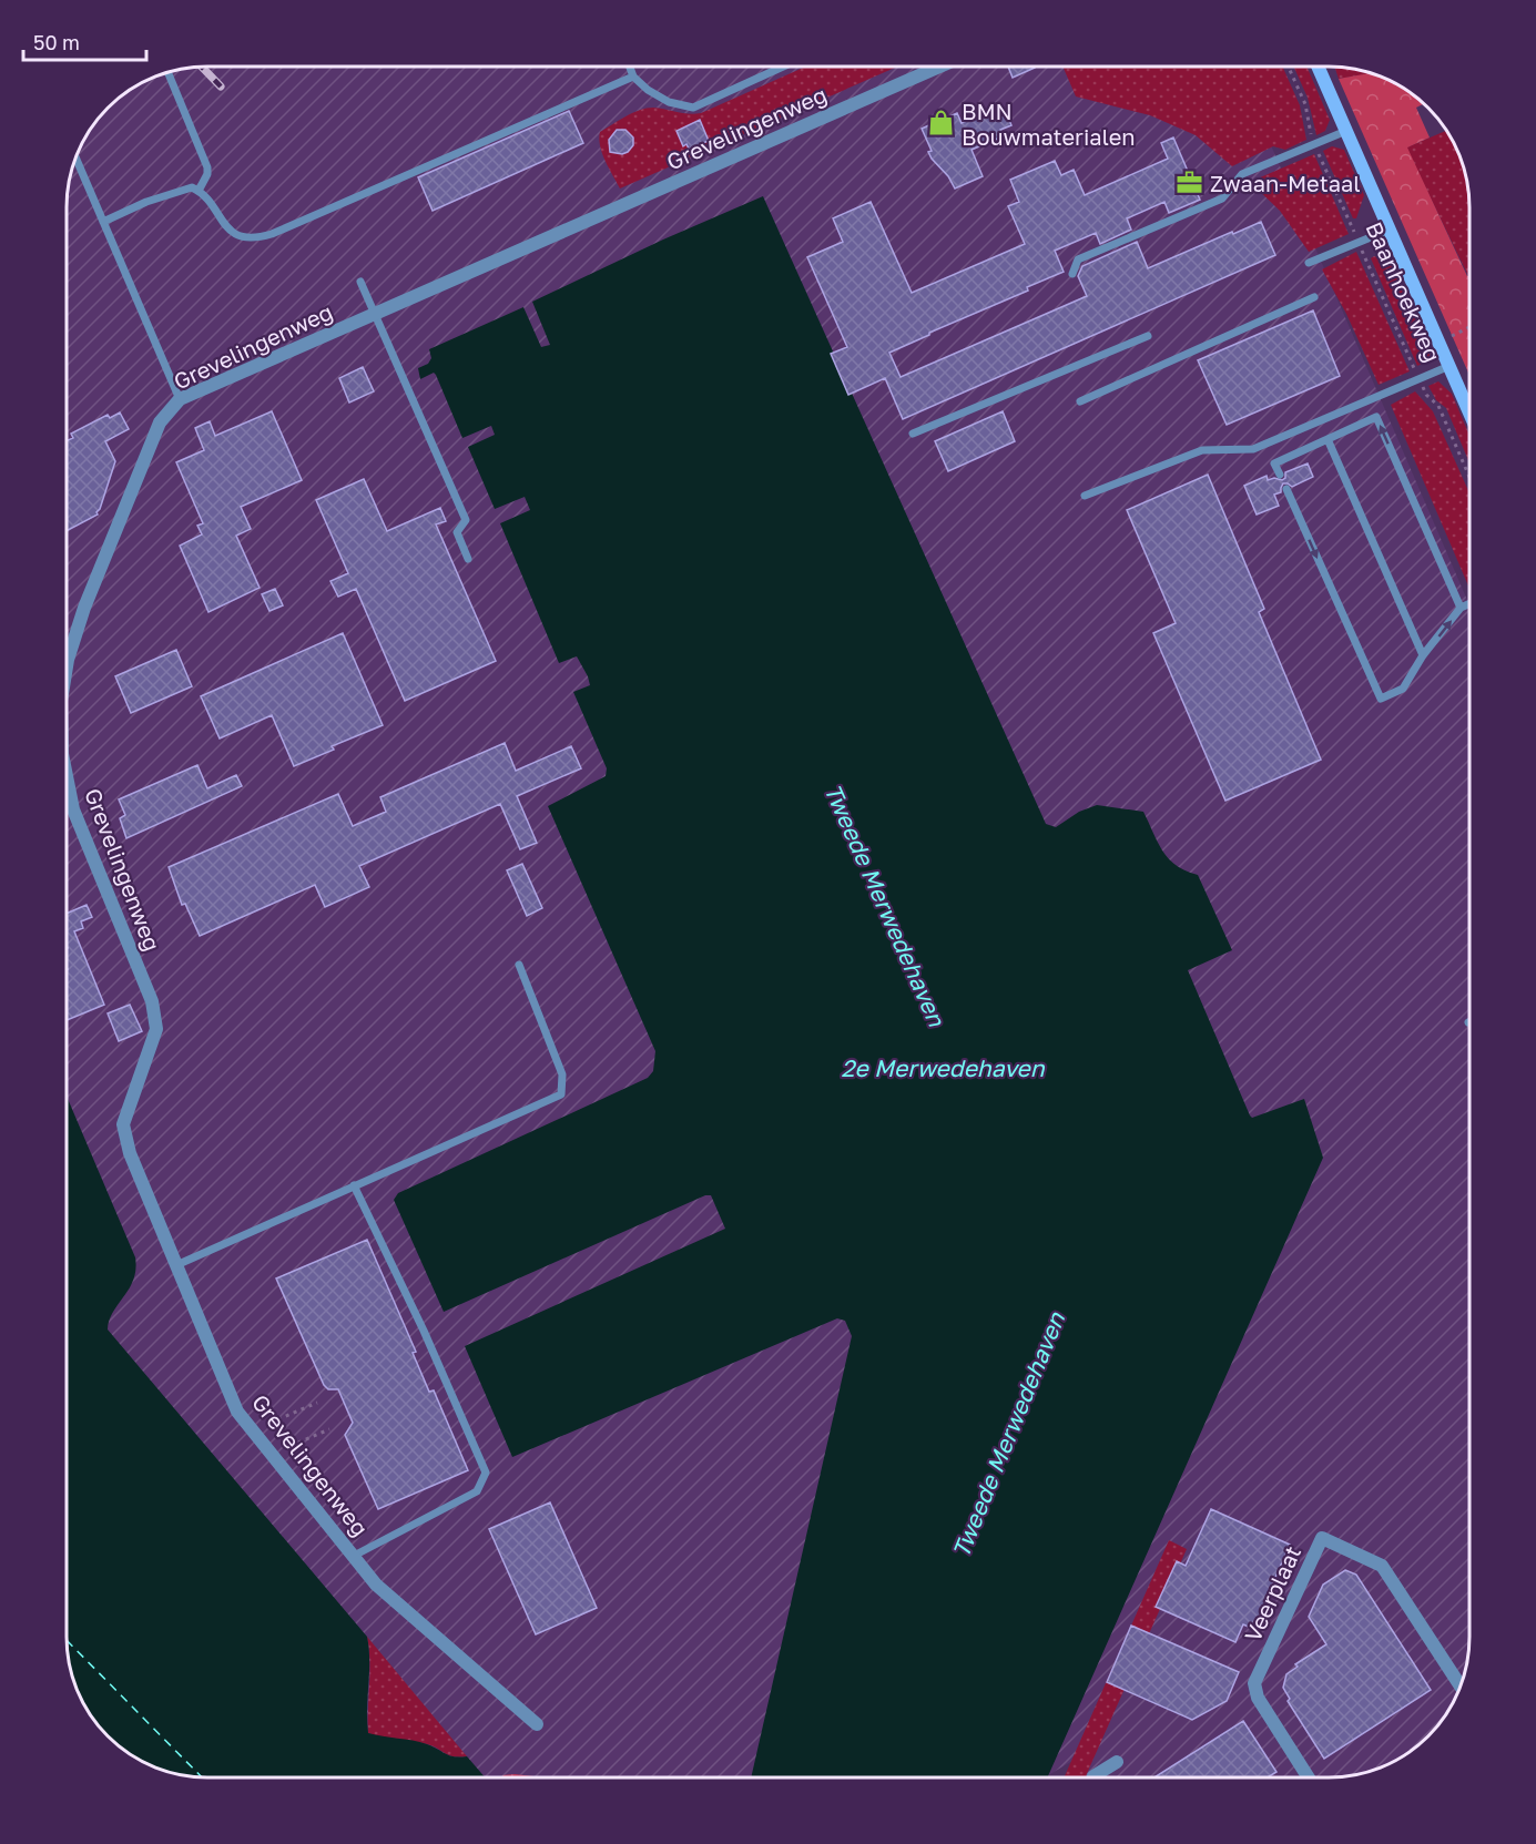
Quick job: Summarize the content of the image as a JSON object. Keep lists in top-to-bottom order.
{
  "streets": {
    "street": ["Grevelingenweg", "Baanhoekweg", "Veerplaat"]
  },
  "water": ["Tweede Merwedehaven", "2e Merwedehaven"],
  "places": {
    "shop": ["BMN Bouwmaterialen"],
    "office": ["Zwaan-Metaal"]
  },
  "scale_bar": "50 m"
}
